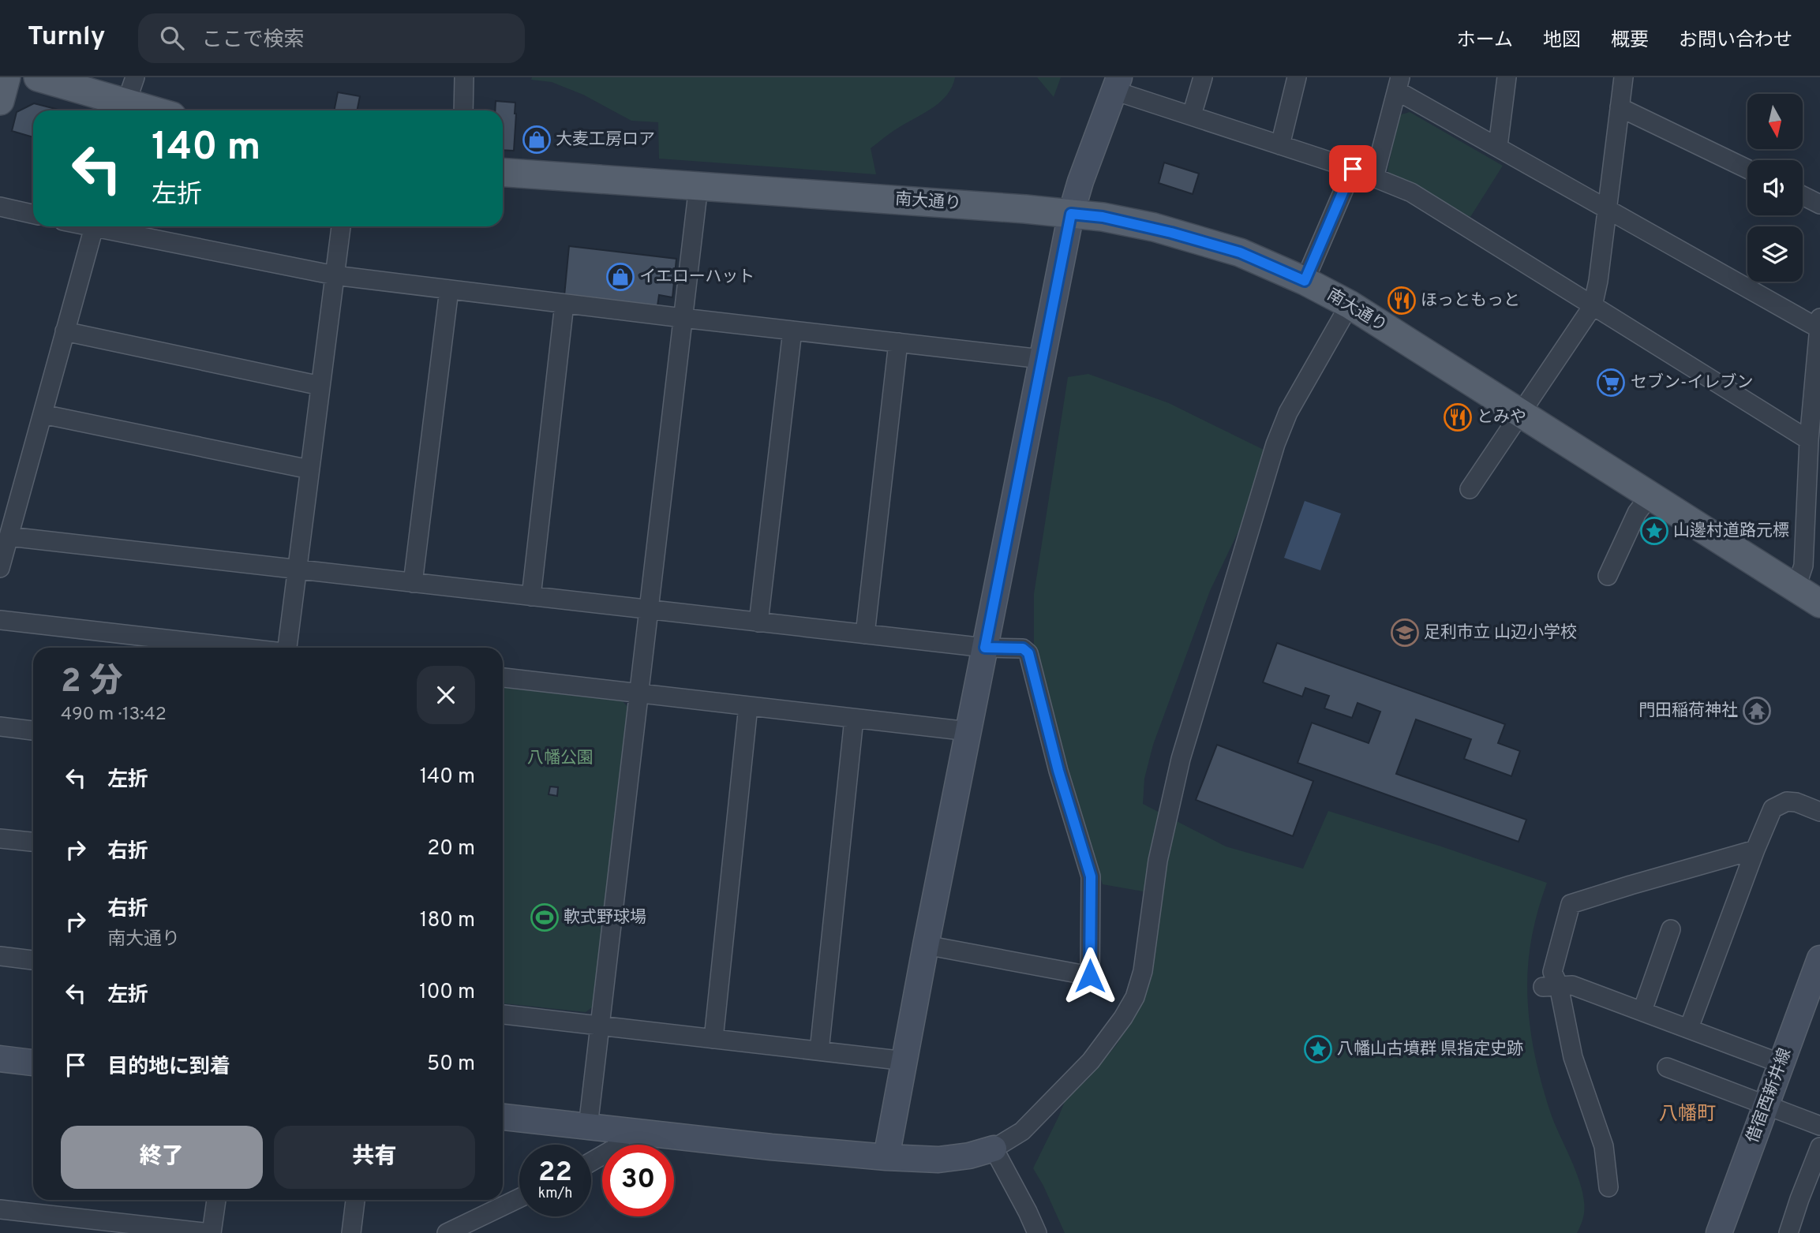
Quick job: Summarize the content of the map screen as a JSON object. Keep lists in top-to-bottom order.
{
  "streets": {
    "main road": ["南大通り"],
    "street": ["借宿西新井線"]
  },
  "districts": ["八幡町"],
  "parks": ["八幡公園"],
  "places": {
    "shop": ["大麦工房ロア", "イエローハット"],
    "restaurant": ["ほっともっと", "とみや"],
    "supermarket": ["セブン-イレブン"],
    "place": ["山邊村道路元標", "八幡山古墳群 県指定史跡"],
    "school or university": ["足利市立 山辺小学校"],
    "temple": ["門田稲荷神社"],
    "sports": ["軟式野球場"]
  },
  "north": "bottom",
  "page": {
    "header": "Turnly",
    "search": "ここで検索",
    "nav": [
      "ホーム",
      "地図",
      "概要",
      "お問い合わせ"
    ],
    "turn": ["140 m", "左折"],
    "heading": ["2 分", "490 m · 13:42"],
    "list": [
      {
        "name": "左折",
        "value": "140 m"
      },
      {
        "name": "右折",
        "value": "20 m"
      },
      {
        "name": "右折",
        "note": "南大通り",
        "value": "180 m"
      },
      {
        "name": "左折",
        "value": "100 m"
      },
      {
        "name": "目的地に到着",
        "value": "50 m"
      }
    ],
    "buttons": ["終了", "共有"],
    "speed": "22 km/h",
    "limit": "30"
  }
}
